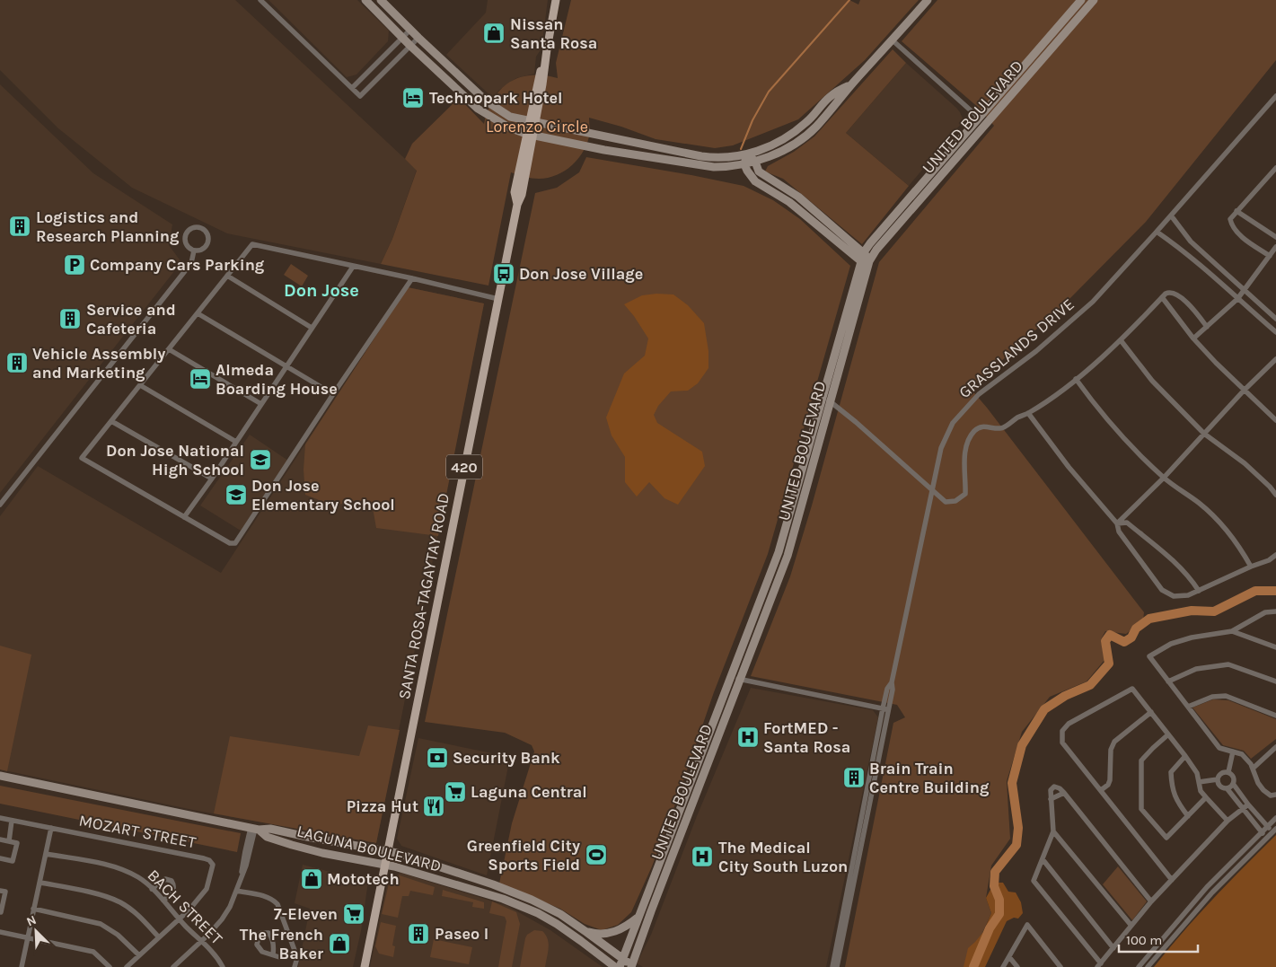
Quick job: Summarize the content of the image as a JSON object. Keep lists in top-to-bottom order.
{
  "streets": {
    "main road": [
      "UNITED BOULEVARD",
      "420",
      "SANTA ROSA-TAGAYTAY ROAD",
      "LAGUNA BOULEVARD"
    ],
    "street": ["GRASSLANDS DRIVE", "MOZART STREET", "BACH STREET"]
  },
  "crossings": [
    ["UNITED BOULEVARD", "LAGUNA BOULEVARD"],
    ["SANTA ROSA-TAGAYTAY ROAD", "LAGUNA BOULEVARD"],
    ["MOZART STREET", "BACH STREET"]
  ],
  "districts": ["Don Jose"],
  "parks": ["Lorenzo Circle"],
  "places": {
    "shop": ["Nissan Santa Rosa", "Mototech", "The French Baker"],
    "hotel": ["Technopark Hotel", "Almeda Boarding House"],
    "building": [
      "Logistics and Research Planning",
      "Service and Cafeteria",
      "Vehicle Assembly and Marketing",
      "Brain Train Centre Building",
      "Paseo I"
    ],
    "parking": ["Company Cars Parking"],
    "bus stop": ["Don Jose Village"],
    "school or university": ["Don Jose National High School", "Don Jose Elementary School"],
    "hospital": ["FortMED - Santa Rosa", "The Medical City South Luzon"],
    "bank": ["Security Bank"],
    "supermarket": ["Laguna Central", "7-Eleven"],
    "restaurant": ["Pizza Hut"],
    "sports": ["Greenfield City Sports Field"]
  },
  "scale_bar": "100 m",
  "north": "top left"
}
